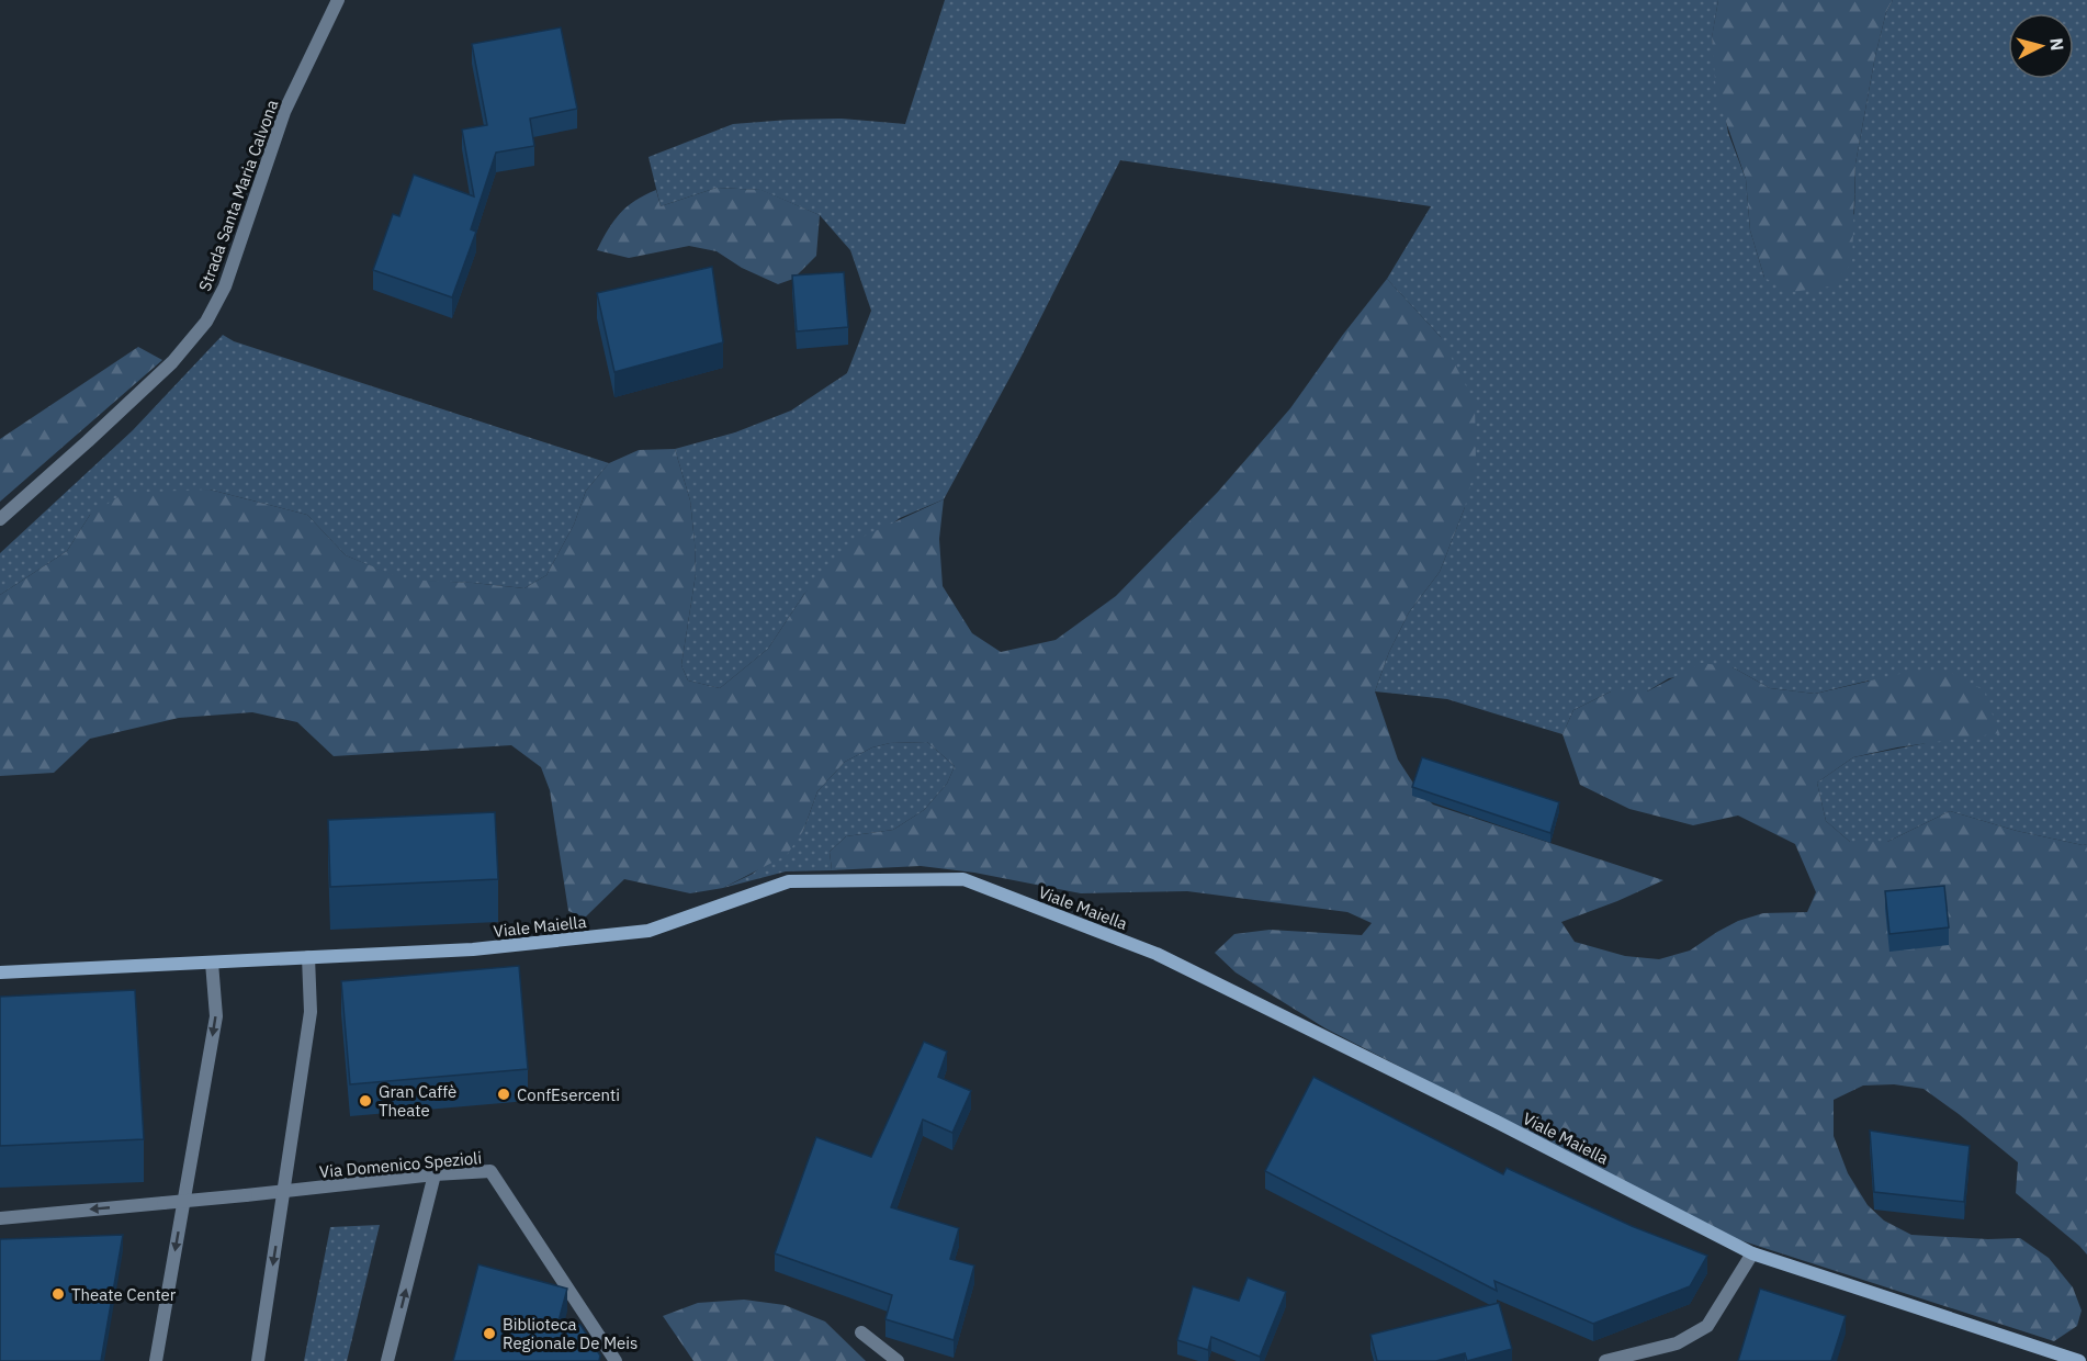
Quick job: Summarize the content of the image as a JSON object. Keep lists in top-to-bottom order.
{
  "streets": {
    "main road": ["Viale Maiella"],
    "street": ["Strada Santa Maria Calvona", "Via Domenico Spezioli"]
  },
  "one_way": ["Via Domenico Spezioli"],
  "places": [
    "ConfEsercenti",
    "Gran Caffè Theate",
    "Theate Center",
    "Biblioteca Regionale De Meis"
  ],
  "north": "right"
}
